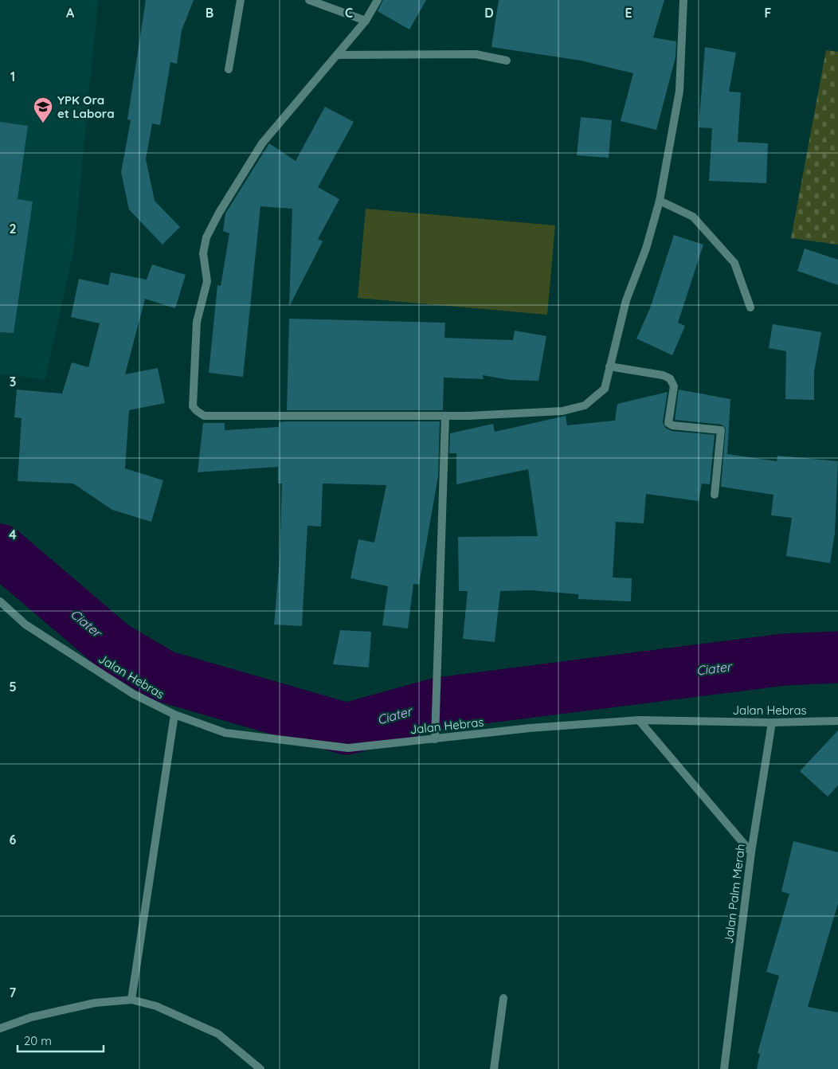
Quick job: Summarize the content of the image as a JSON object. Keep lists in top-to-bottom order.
{
  "streets": {
    "street": ["Jalan Hebras", "Jalan Palm Merah"]
  },
  "crossings": [
    ["Jalan Hebras", "Jalan Palm Merah"]
  ],
  "water": ["Ciater"],
  "places": {
    "school or university": ["YPK Ora et Labora"]
  },
  "scale_bar": "20 m",
  "grid": {
    "columns": [
      "A",
      "B",
      "C",
      "D",
      "E",
      "F"
    ],
    "rows": [
      "1",
      "2",
      "3",
      "4",
      "5",
      "6",
      "7"
    ]
  }
}
